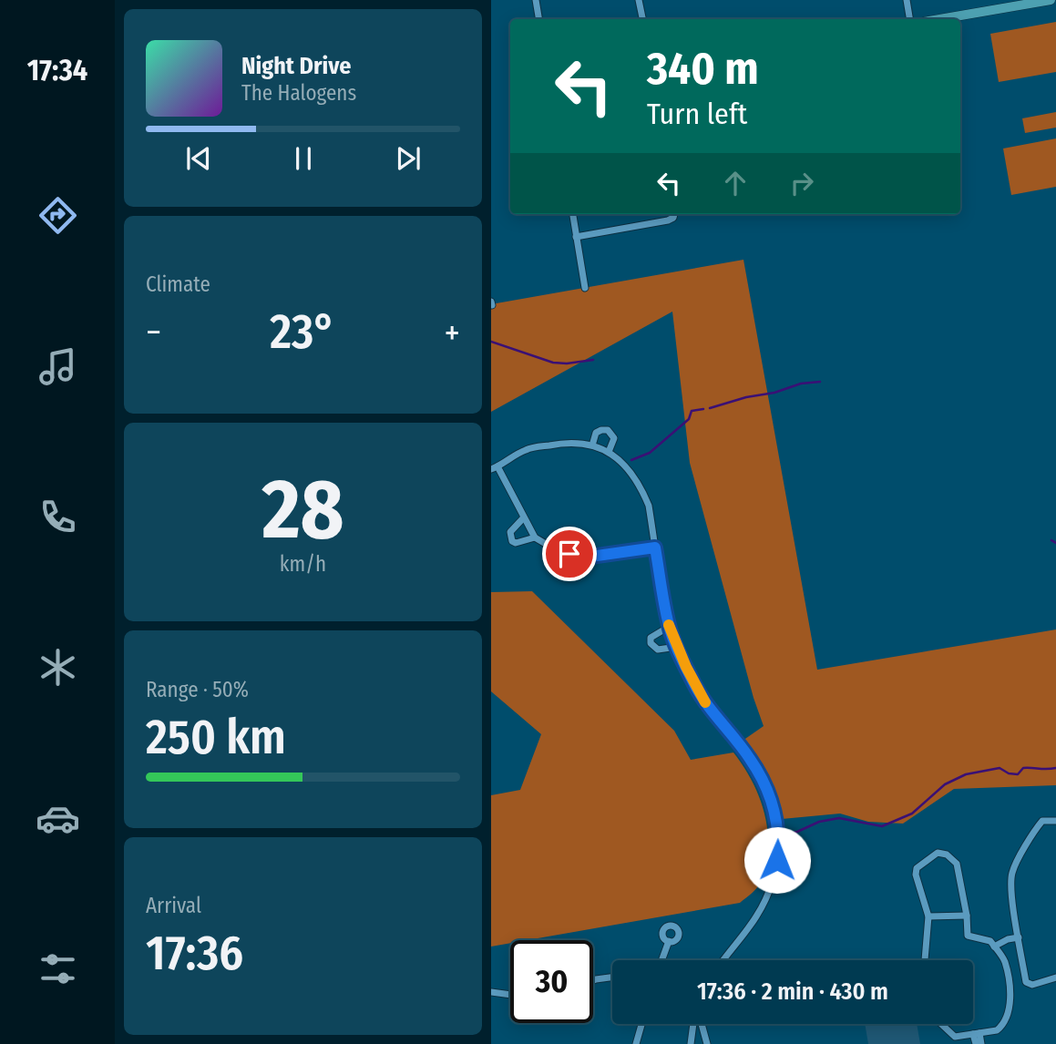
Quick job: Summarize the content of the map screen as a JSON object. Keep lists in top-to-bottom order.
{
  "page": {
    "tabs": "17:34",
    "turn": ["340 m", "Turn left"],
    "song": ["Night Drive", "The Halogens"],
    "tile": [
      "Climate",
      ["28", "km/h"],
      ["Range · 50%", "250 km"],
      ["Arrival", "17:36"]
    ],
    "heat": ["−", "23°", "+"],
    "limit": "30",
    "trip": "17:36 · 2 min · 430 m"
  }
}
